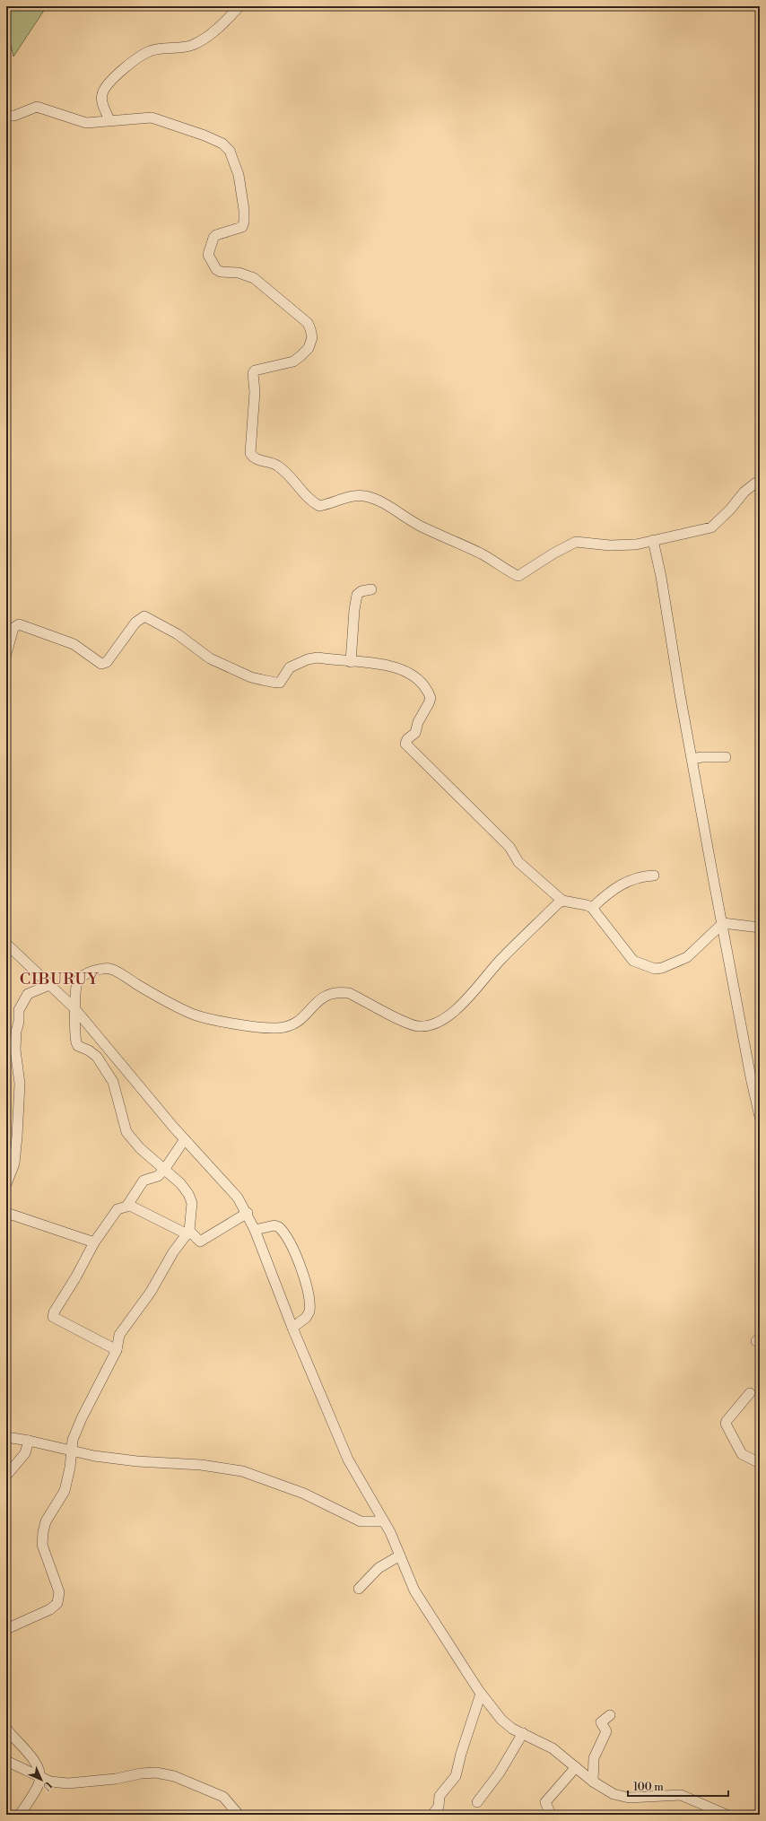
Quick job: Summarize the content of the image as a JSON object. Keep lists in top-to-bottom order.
{
  "districts": ["CIBURUY"],
  "scale_bar": "100 m",
  "north": "bottom right"
}
